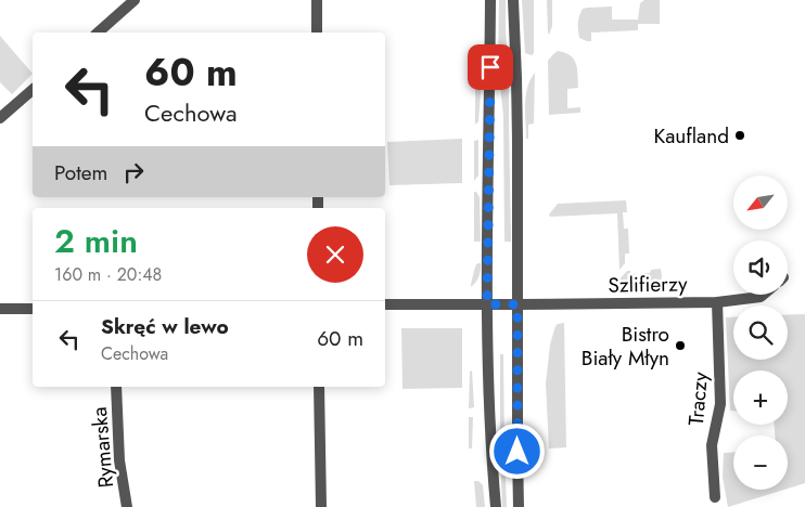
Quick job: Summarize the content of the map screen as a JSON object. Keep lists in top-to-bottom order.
{
  "streets": {
    "street": ["Szlifierzy", "Traczy", "Rymarska"]
  },
  "crossings": [
    ["Szlifierzy", "Traczy"]
  ],
  "places": ["Kaufland", "Bistro Biały Młyn"],
  "north": "bottom left",
  "page": {
    "turn": ["60 m", "Cechowa"],
    "then": "Potem",
    "map_buttons": ["+", "−"],
    "heading": ["2 min", "160 m · 20:48"],
    "list": [
      {
        "name": "Skręć w lewo",
        "note": "Cechowa",
        "value": "60 m"
      }
    ]
  }
}
